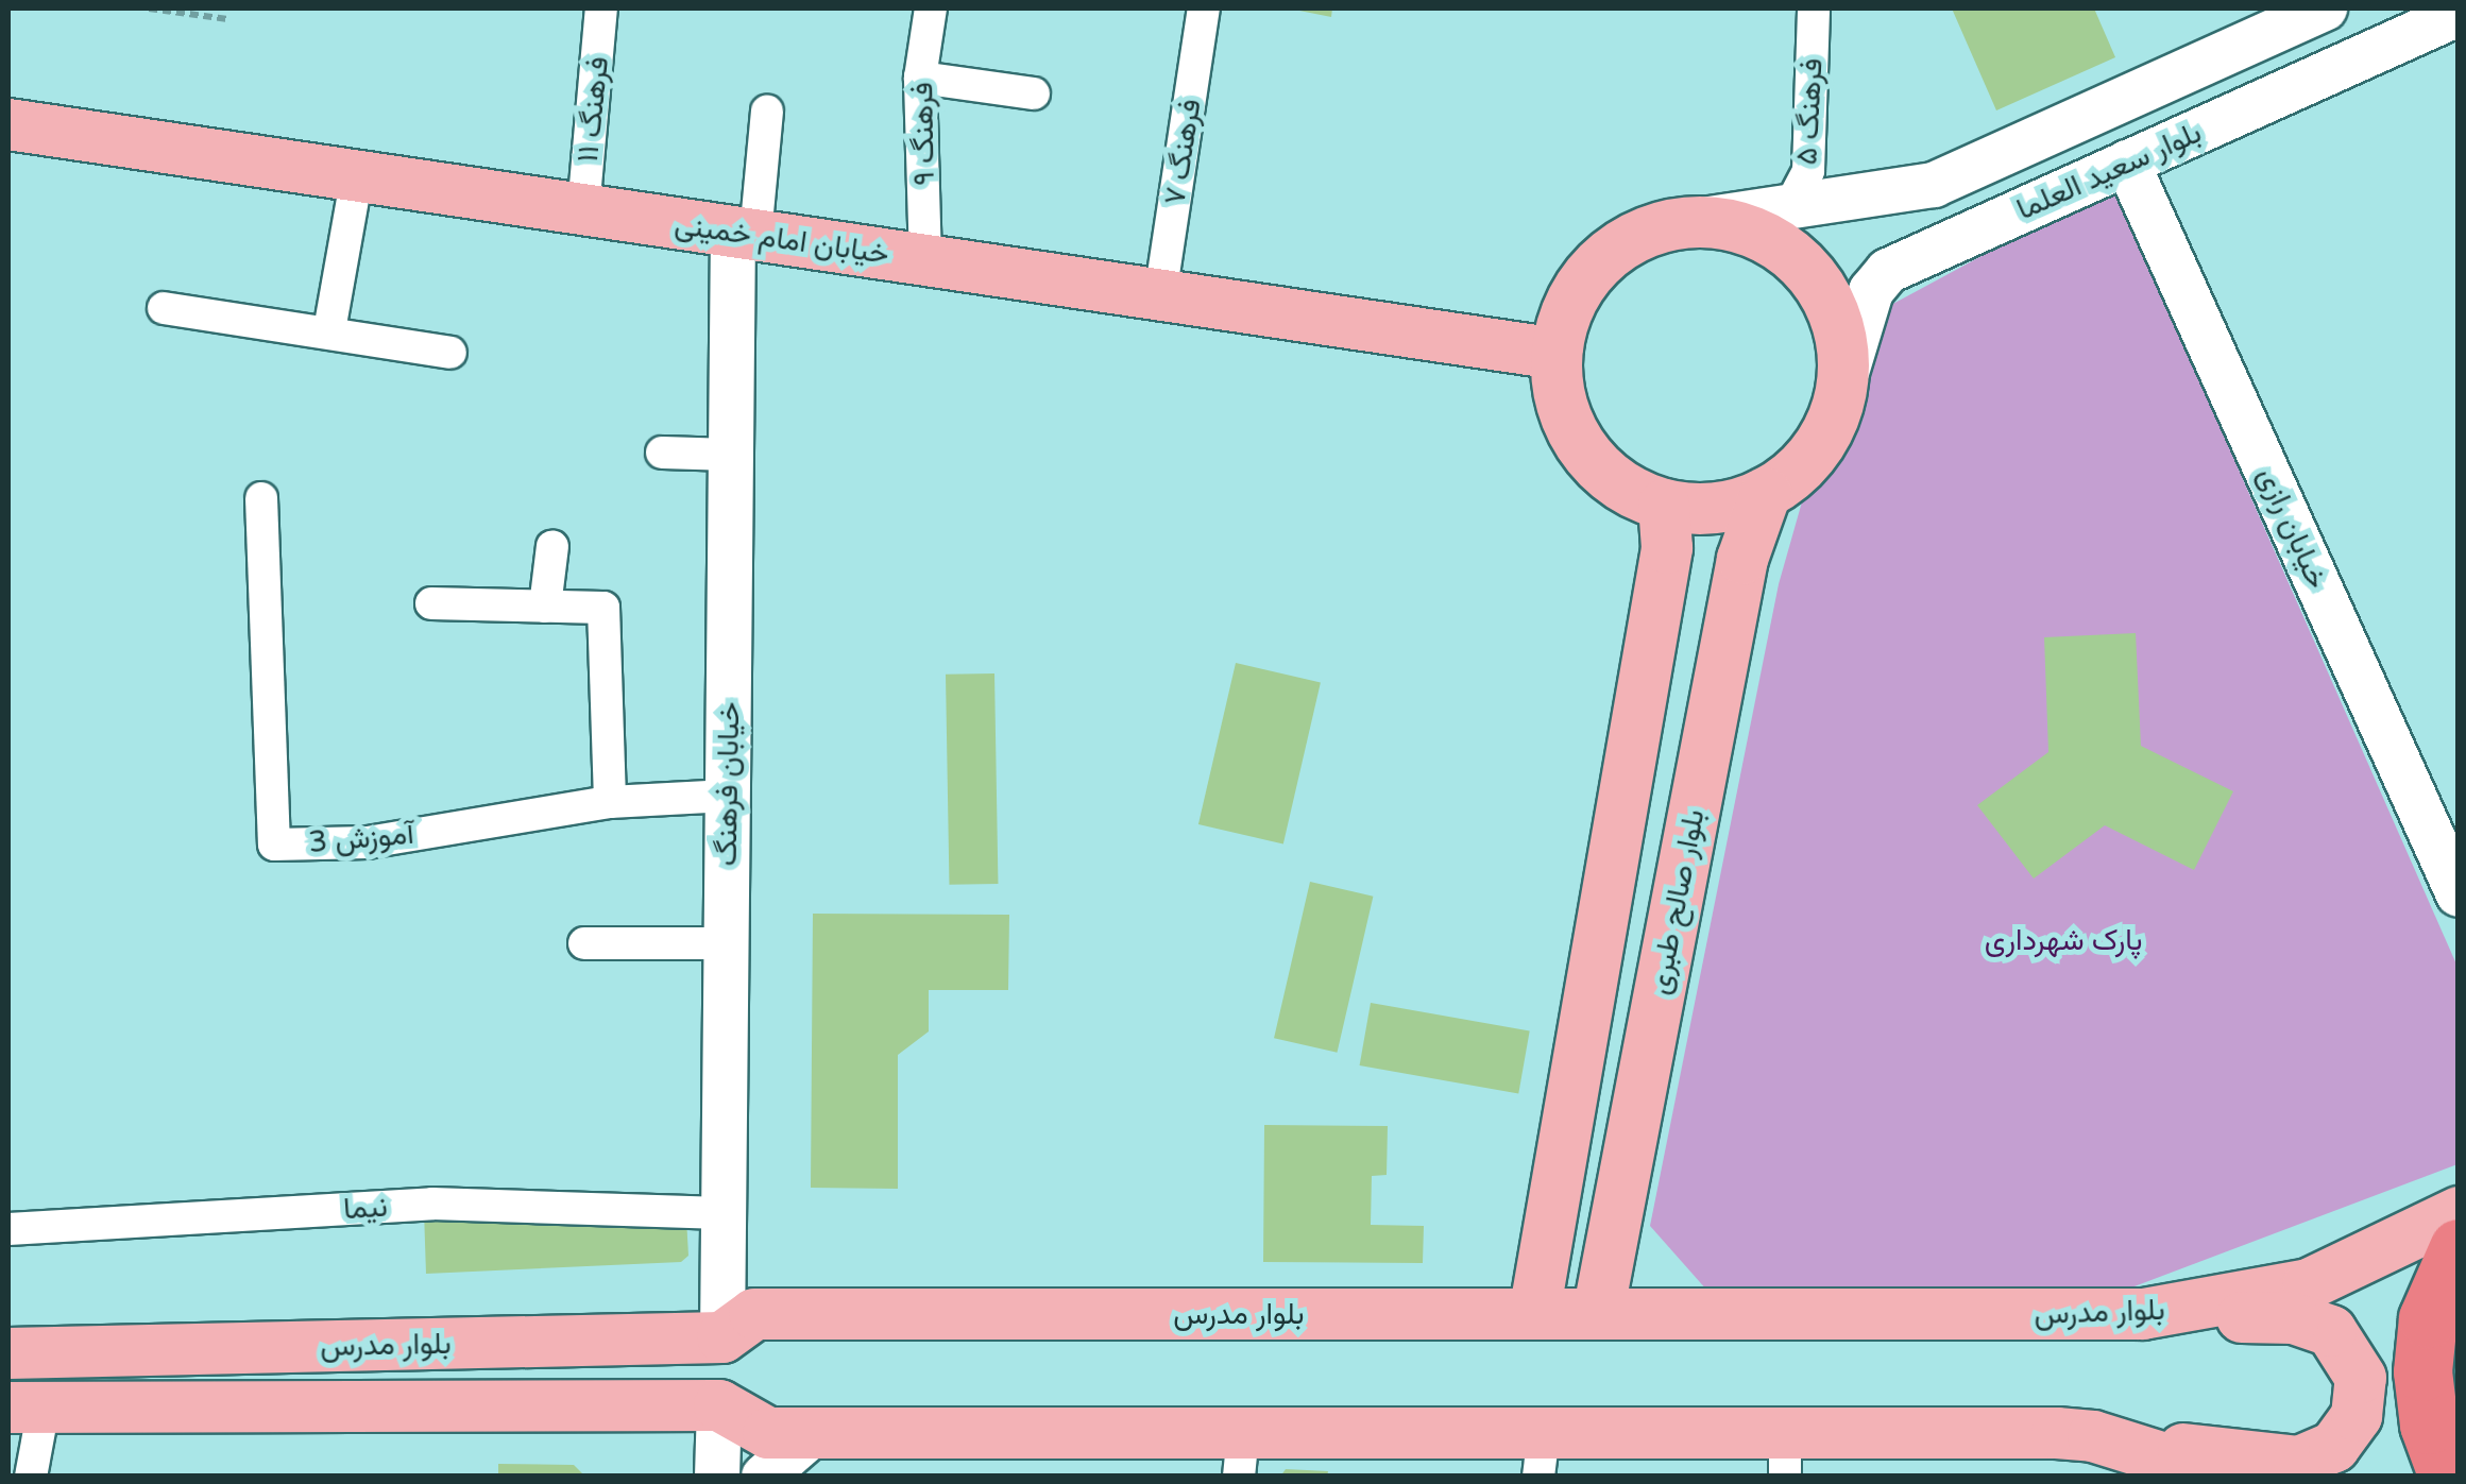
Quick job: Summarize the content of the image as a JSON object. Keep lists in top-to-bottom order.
{
  "streets": {
    "main road": [
      "بلوار سعید العلما",
      "خیابان امام خمینی",
      "خیابان رازی",
      "خیابان فرهنگ",
      "بلوار صالح طبری",
      "بلوار مدرس"
    ],
    "street": [
      "فرهنگ ۱۱",
      "فرهنگ ۵",
      "فرهنگ ۹",
      "فرهنگ ۷",
      "آموزش 3",
      "نیما"
    ]
  },
  "crossings": [
    ["فرهنگ ۱۱", "خیابان امام خمینی"],
    ["فرهنگ ۵", "بلوار سعید العلما"],
    ["فرهنگ ۹", "خیابان امام خمینی"],
    ["فرهنگ ۷", "خیابان امام خمینی"],
    ["بلوار سعید العلما", "خیابان امام خمینی"],
    ["بلوار سعید العلما", "خیابان رازی"],
    ["بلوار سعید العلما", "بلوار صالح طبری"],
    ["خیابان امام خمینی", "خیابان فرهنگ"],
    ["خیابان امام خمینی", "بلوار صالح طبری"],
    ["خیابان فرهنگ", "آموزش 3"],
    ["خیابان فرهنگ", "نیما"],
    ["خیابان فرهنگ", "بلوار مدرس"],
    ["بلوار صالح طبری", "بلوار مدرس"]
  ],
  "parks": ["پارک شهرداری"]
}
